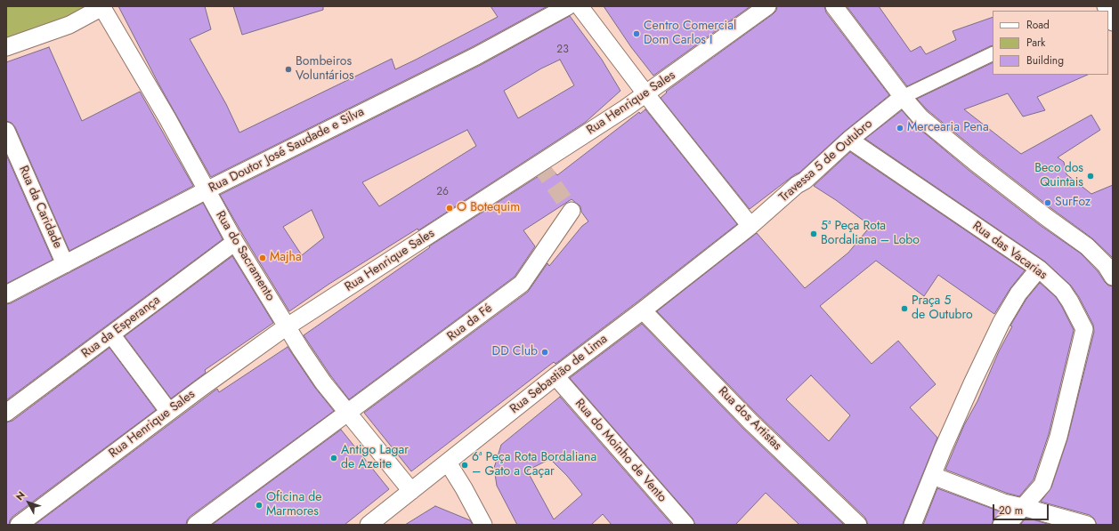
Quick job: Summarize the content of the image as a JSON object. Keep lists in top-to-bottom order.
{
  "streets": {
    "street": [
      "Rua Henrique Sales",
      "Rua Doutor José Saudade e Silva",
      "Travessa 5 de Outubro",
      "Rua da Caridade",
      "Rua das Vacarias",
      "Rua do Sacramento",
      "Rua da Fé",
      "Rua da Esperança",
      "Rua Sebastião de Lima",
      "Rua dos Artistas",
      "Rua do Moinho de Vento"
    ]
  },
  "crossings": [
    ["Rua Henrique Sales", "Rua do Sacramento"],
    ["Rua Doutor José Saudade e Silva", "Rua da Caridade"],
    ["Rua Doutor José Saudade e Silva", "Rua do Sacramento"],
    ["Travessa 5 de Outubro", "Rua das Vacarias"],
    ["Travessa 5 de Outubro", "Rua Sebastião de Lima"],
    ["Rua do Sacramento", "Rua da Fé"],
    ["Rua do Sacramento", "Rua da Esperança"],
    ["Rua do Sacramento", "Rua Sebastião de Lima"],
    ["Rua Sebastião de Lima", "Rua dos Artistas"],
    ["Rua Sebastião de Lima", "Rua do Moinho de Vento"]
  ],
  "places": [
    "Centro Comercial Dom Carlos I",
    "Bombeiros Voluntários",
    "Mercearia Pena",
    "Beco dos Quintais",
    "SurFoz",
    "O Botequim",
    "5ª Peça Rota Bordaliana – Lobo",
    "Majha",
    "Praça 5 de Outubro",
    "DD Club",
    "Antigo Lagar de Azeite",
    "6ª Peça Rota Bordaliana – Gato a Caçar",
    "Oficina de Marmores"
  ],
  "house_numbers": ["23", "26"],
  "legend": ["Road", "Park", "Building"],
  "scale_bar": "20 m",
  "north": "top left"
}
